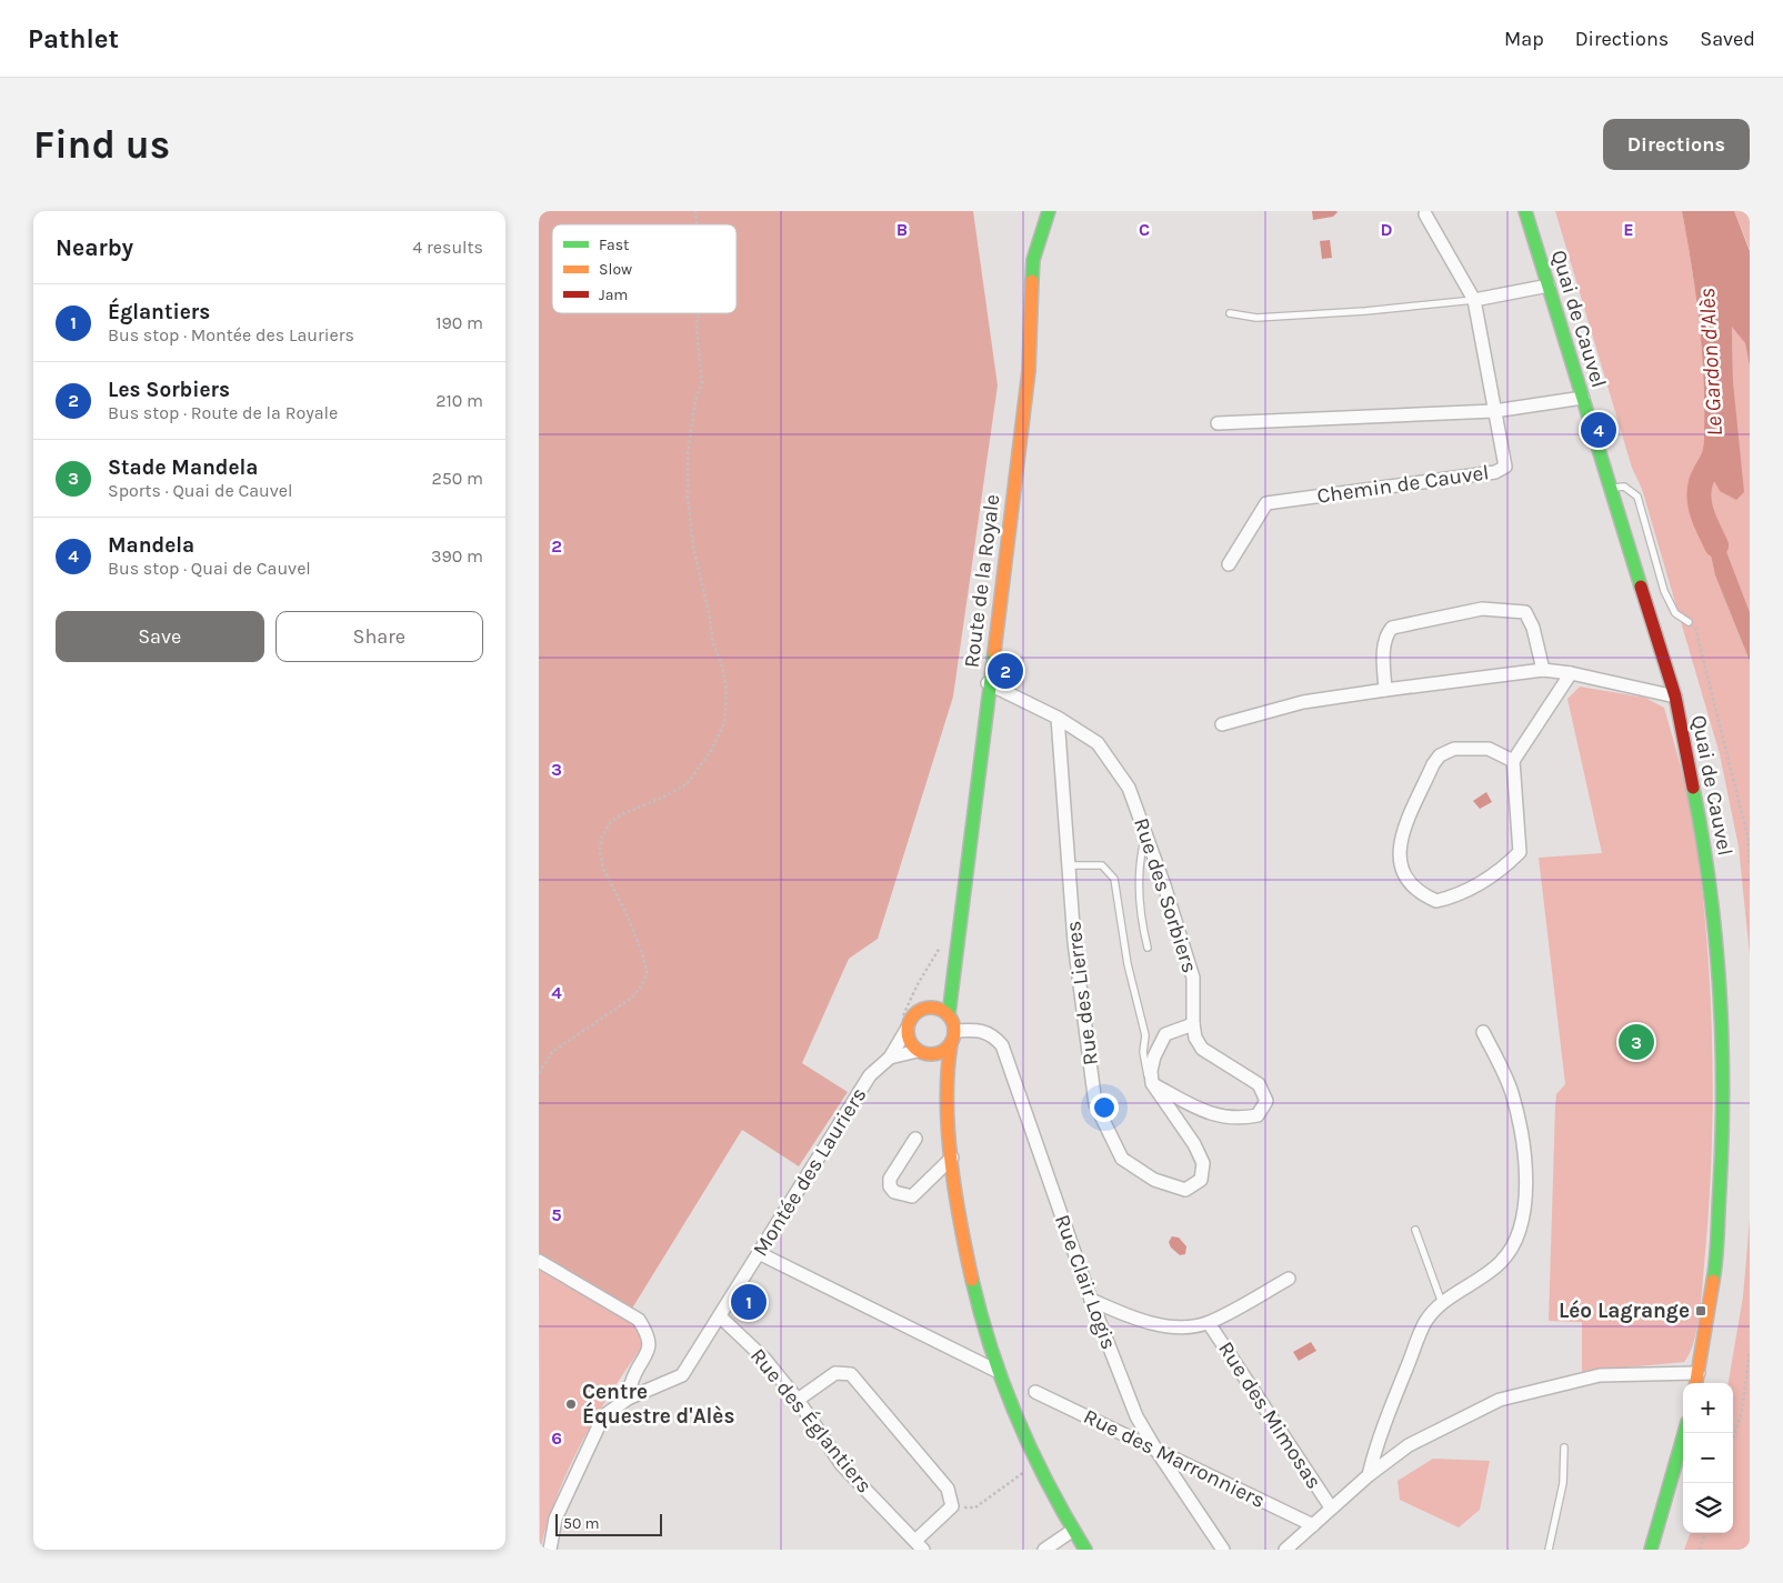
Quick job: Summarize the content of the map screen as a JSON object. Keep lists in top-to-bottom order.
{
  "streets": {
    "main road": ["Quai de Cauvel", "Route de la Royale"],
    "street": [
      "Chemin de Cauvel",
      "Rue des Sorbiers",
      "Rue des Lierres",
      "Montée des Lauriers",
      "Rue Clair Logis",
      "Rue des Mimosas",
      "Rue des Églantiers",
      "Rue des Marronniers"
    ]
  },
  "crossings": [
    ["Route de la Royale", "Rue des Sorbiers"],
    ["Route de la Royale", "Montée des Lauriers"],
    ["Rue des Sorbiers", "Rue des Lierres"],
    ["Montée des Lauriers", "Rue des Églantiers"],
    ["Rue Clair Logis", "Rue des Mimosas"],
    ["Rue Clair Logis", "Rue des Marronniers"]
  ],
  "water": ["Le Gardon d'Alès"],
  "places": {
    "transit": ["Léo Lagrange"],
    "other": ["Centre Équestre d'Alès"]
  },
  "legend": ["Fast", "Slow", "Jam"],
  "scale_bar": "50 m",
  "page": {
    "header": "Pathlet",
    "nav": ["Map", "Directions", "Saved"],
    "buttons": [
      "Directions",
      ["Save", "Share"]
    ],
    "title": "Find us",
    "heading": ["Nearby", "4 results"],
    "list": [
      {
        "mark": "1",
        "name": "Églantiers",
        "note": "Bus stop · Montée des Lauriers",
        "value": "190 m"
      },
      {
        "mark": "2",
        "name": "Les Sorbiers",
        "note": "Bus stop · Route de la Royale",
        "value": "210 m"
      },
      {
        "mark": "3",
        "name": "Stade Mandela",
        "note": "Sports · Quai de Cauvel",
        "value": "250 m"
      },
      {
        "mark": "4",
        "name": "Mandela",
        "note": "Bus stop · Quai de Cauvel",
        "value": "390 m"
      }
    ],
    "pins": [
      "4",
      "2",
      "3",
      "1"
    ],
    "map_buttons": ["+", "−"],
    "scale": "50 m"
  },
  "grid": {
    "columns": [
      "B",
      "C",
      "D",
      "E"
    ],
    "rows": [
      "2",
      "3",
      "4",
      "5",
      "6"
    ]
  }
}
